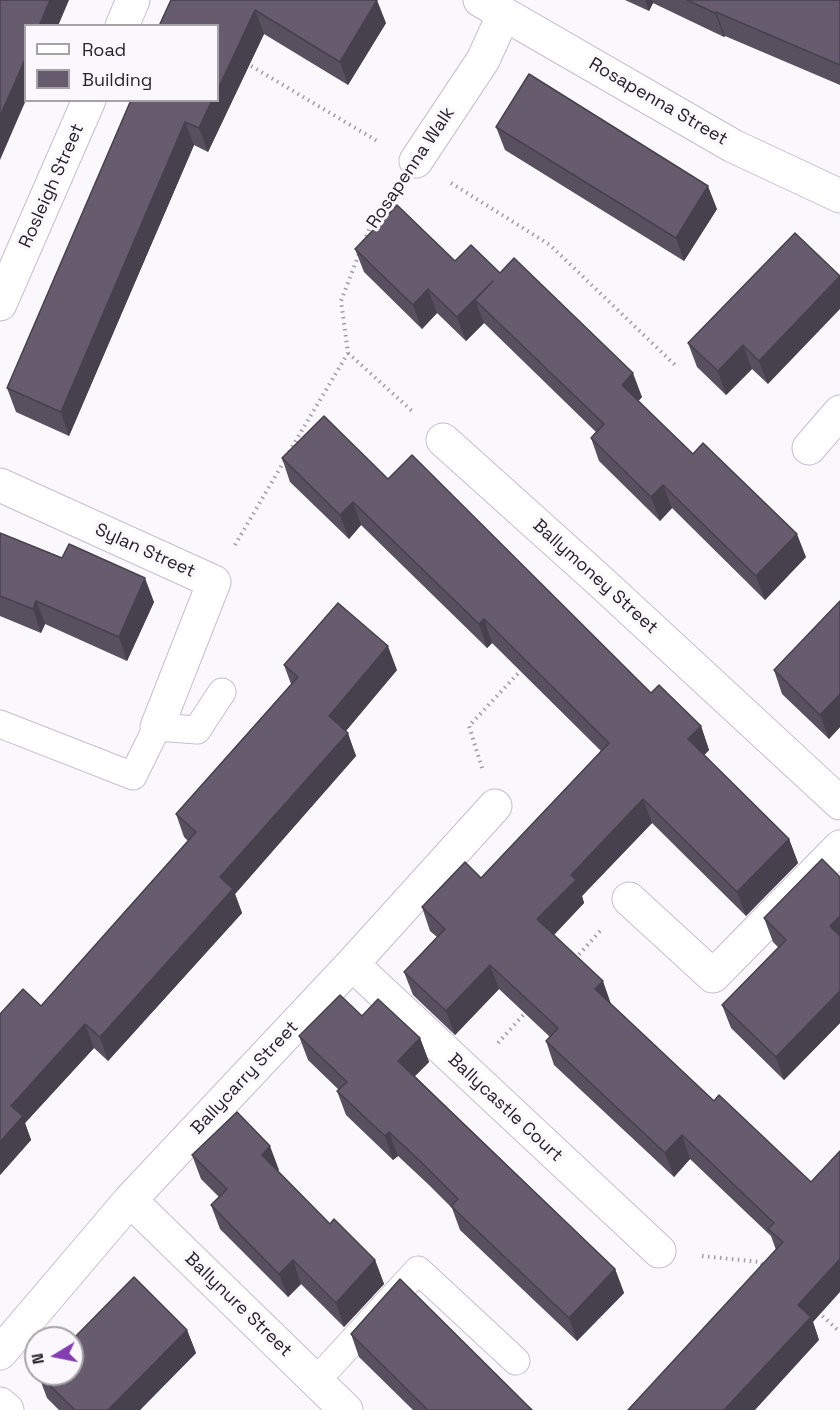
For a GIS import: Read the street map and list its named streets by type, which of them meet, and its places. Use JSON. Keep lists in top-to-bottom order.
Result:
{
  "streets": {
    "street": [
      "Rosapenna Street",
      "Rosapenna Walk",
      "Rosleigh Street",
      "Sylan Street",
      "Ballymoney Street",
      "Ballycarry Street",
      "Ballycastle Court",
      "Ballynure Street"
    ]
  },
  "crossings": [
    ["Rosapenna Street", "Rosapenna Walk"],
    ["Ballycarry Street", "Ballycastle Court"],
    ["Ballycarry Street", "Ballynure Street"]
  ],
  "legend": ["Road", "Building"],
  "north": "left"
}
